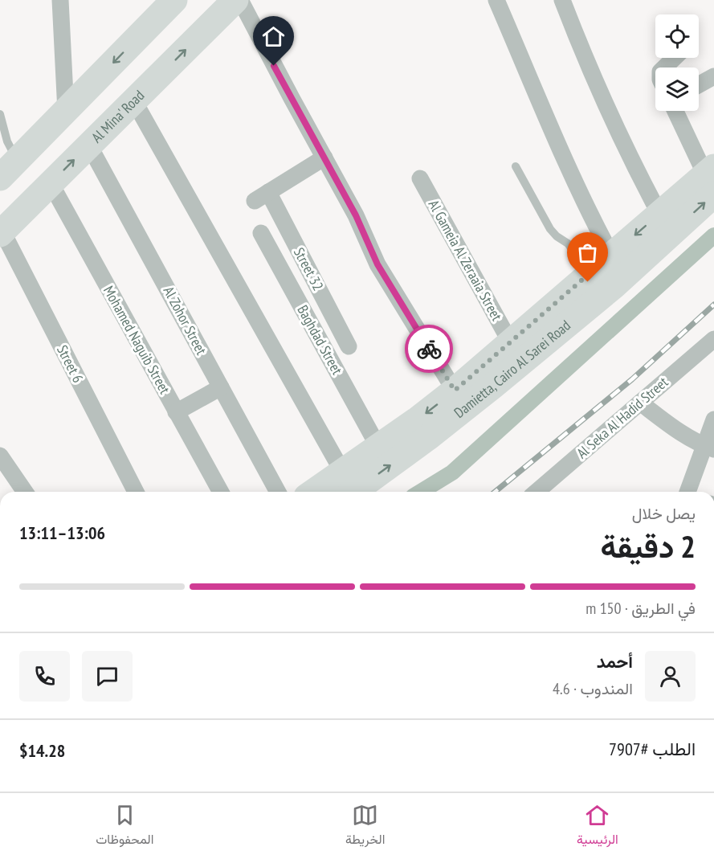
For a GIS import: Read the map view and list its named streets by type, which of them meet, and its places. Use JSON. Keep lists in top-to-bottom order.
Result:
{
  "streets": {
    "highway": ["Al Mina' Road", "Damietta, Cairo Al Sarei Road"],
    "street": [
      "Al Gameia Al Zeraaia Street",
      "Street 32",
      "Al Zohor Street",
      "Mohamed Naguib Street",
      "Baghdad Street",
      "Street 6",
      "Al Seka Al Hadid Street"
    ]
  },
  "crossings": [
    ["Al Mina' Road", "Al Zohor Street"],
    ["Al Mina' Road", "Mohamed Naguib Street"],
    ["Al Mina' Road", "Street 6"],
    ["Al Gameia Al Zeraaia Street", "Damietta, Cairo Al Sarei Road"],
    ["Baghdad Street", "Damietta, Cairo Al Sarei Road"]
  ],
  "page": {
    "heading": ["2 دقيقة", "يصل خلال", "13:06–13:11"],
    "panel": [
      "أحمد",
      "المندوب · 4.6",
      "الطلب #7907",
      "$14.28"
    ],
    "bar": "في الطريق · 150 m",
    "tabs": ["الرئيسية", "الخريطة", "المحفوظات"]
  }
}
